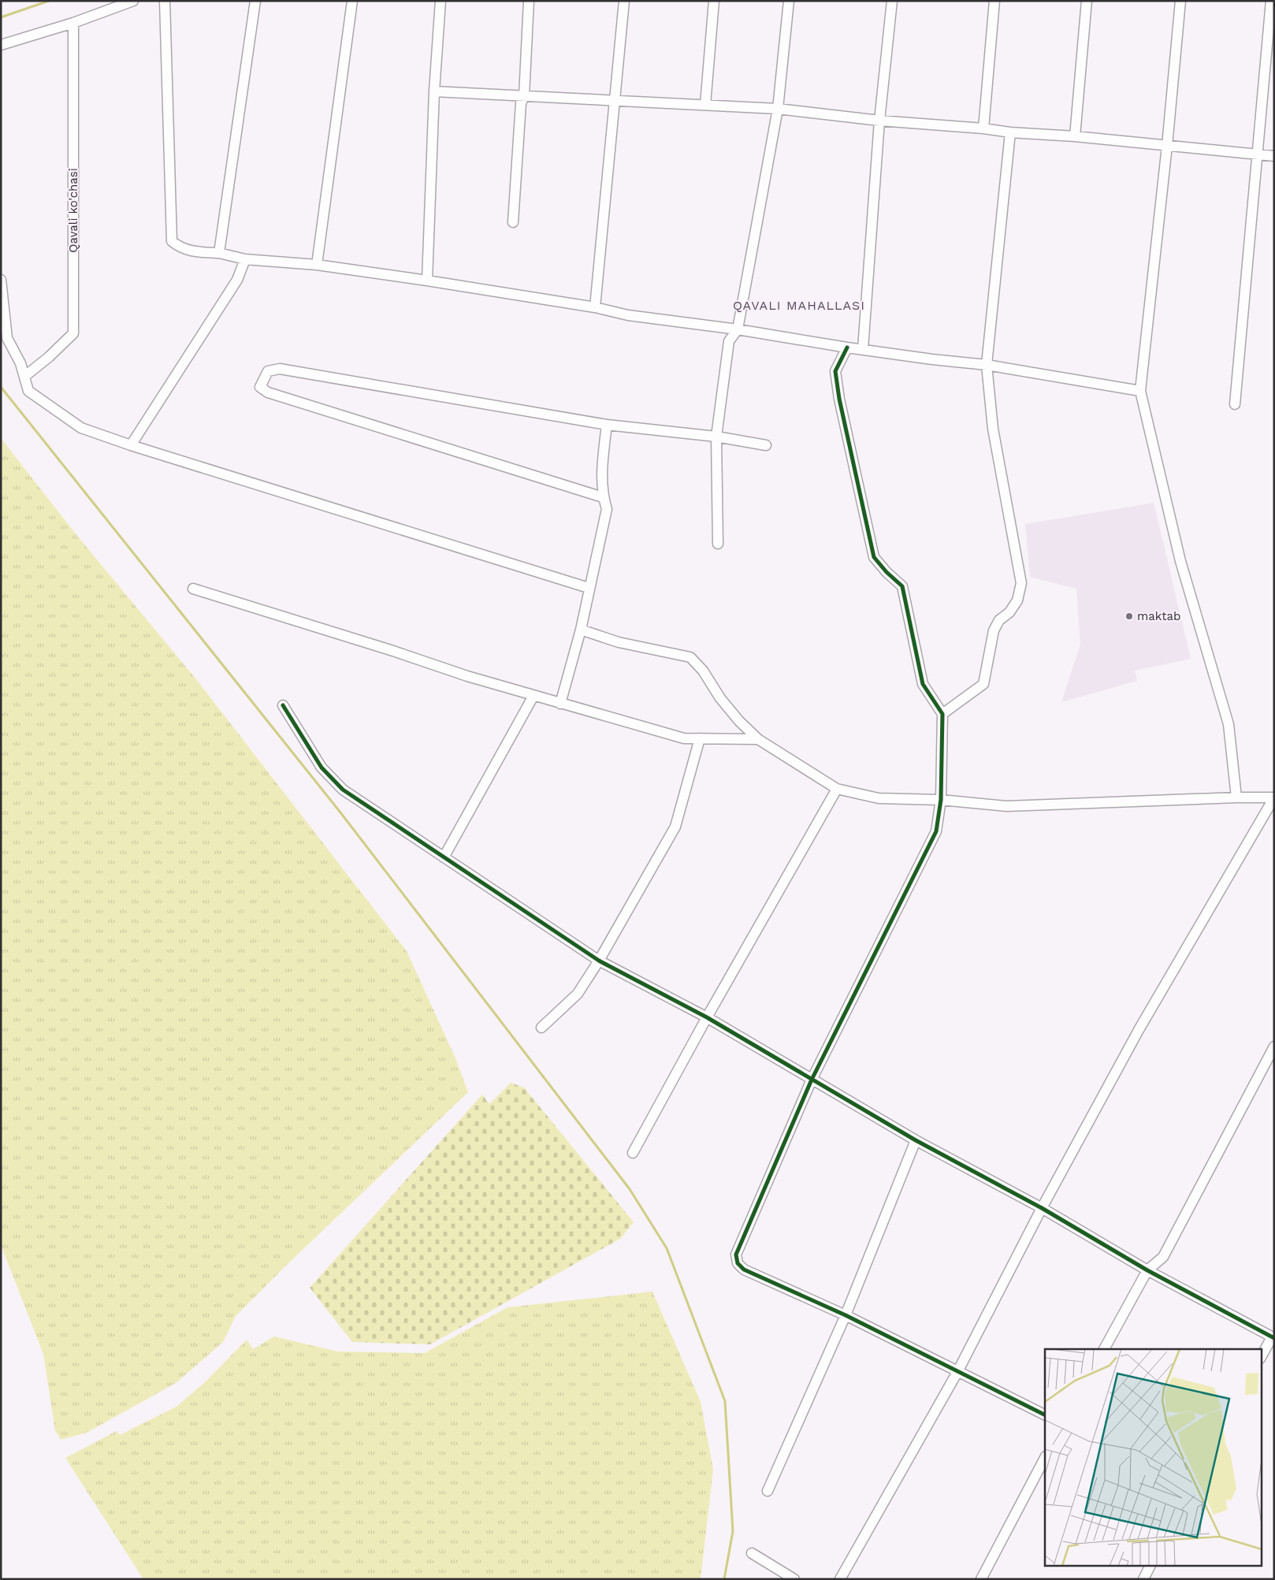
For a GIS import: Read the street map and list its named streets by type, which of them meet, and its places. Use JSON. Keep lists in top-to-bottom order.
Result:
{
  "streets": {
    "street": ["Qavali ko'chasi"]
  },
  "districts": ["QAVALI MAHALLASI"],
  "places": ["maktab"]
}
